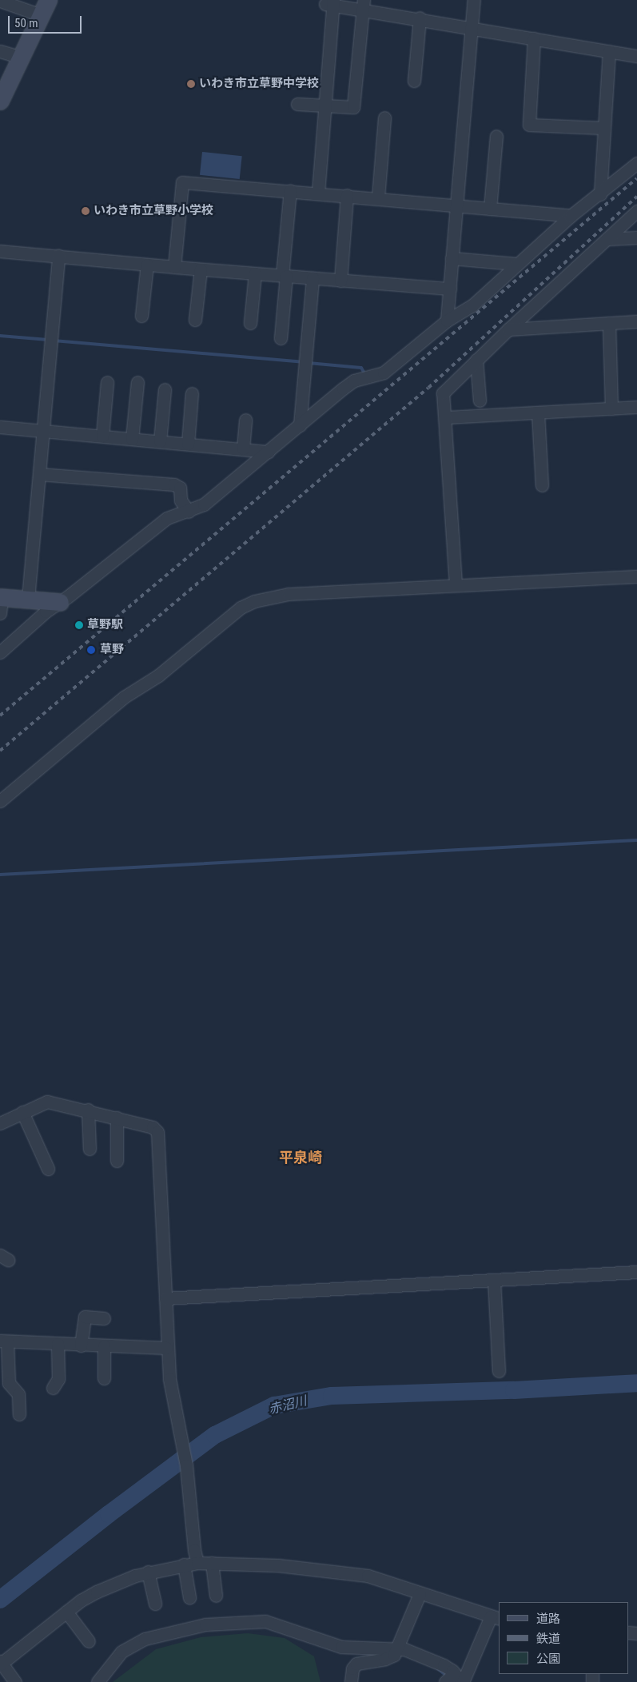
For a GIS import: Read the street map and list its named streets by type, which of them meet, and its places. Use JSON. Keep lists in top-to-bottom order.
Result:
{
  "districts": ["平泉崎"],
  "water": ["赤沼川"],
  "places": [
    "いわき市立草野中学校",
    "いわき市立草野小学校",
    "草野駅",
    "草野"
  ],
  "legend": ["道路", "鉄道", "公園"],
  "scale_bar": "50 m"
}
